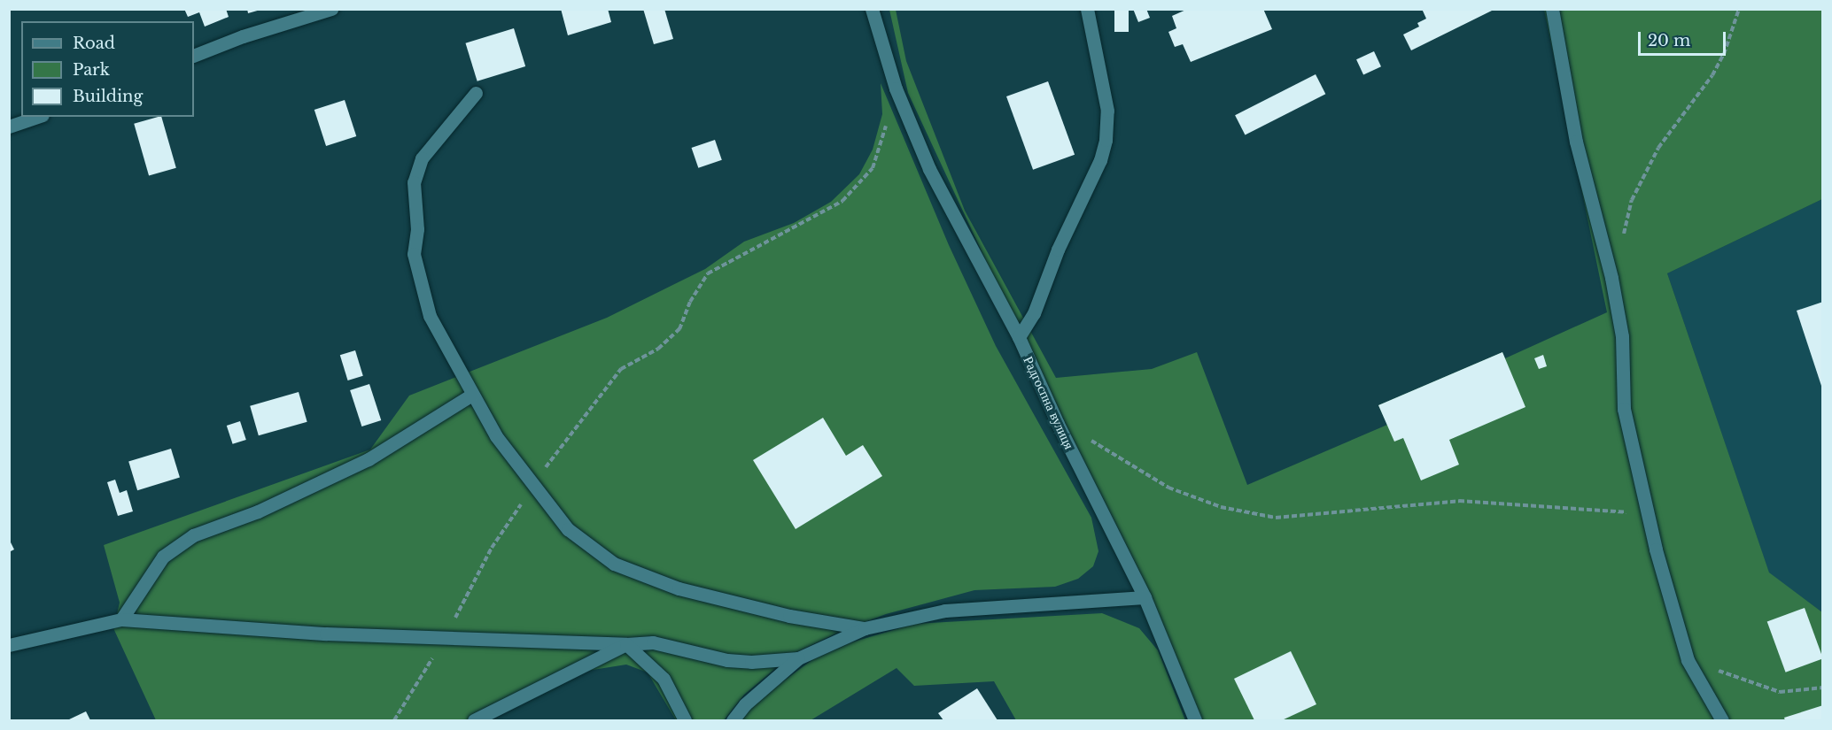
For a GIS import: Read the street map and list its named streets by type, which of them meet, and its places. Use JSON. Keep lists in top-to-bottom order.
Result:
{
  "streets": {
    "street": ["Радгоспна вулиця"]
  },
  "legend": ["Road", "Park", "Building"],
  "scale_bar": "20 m"
}
